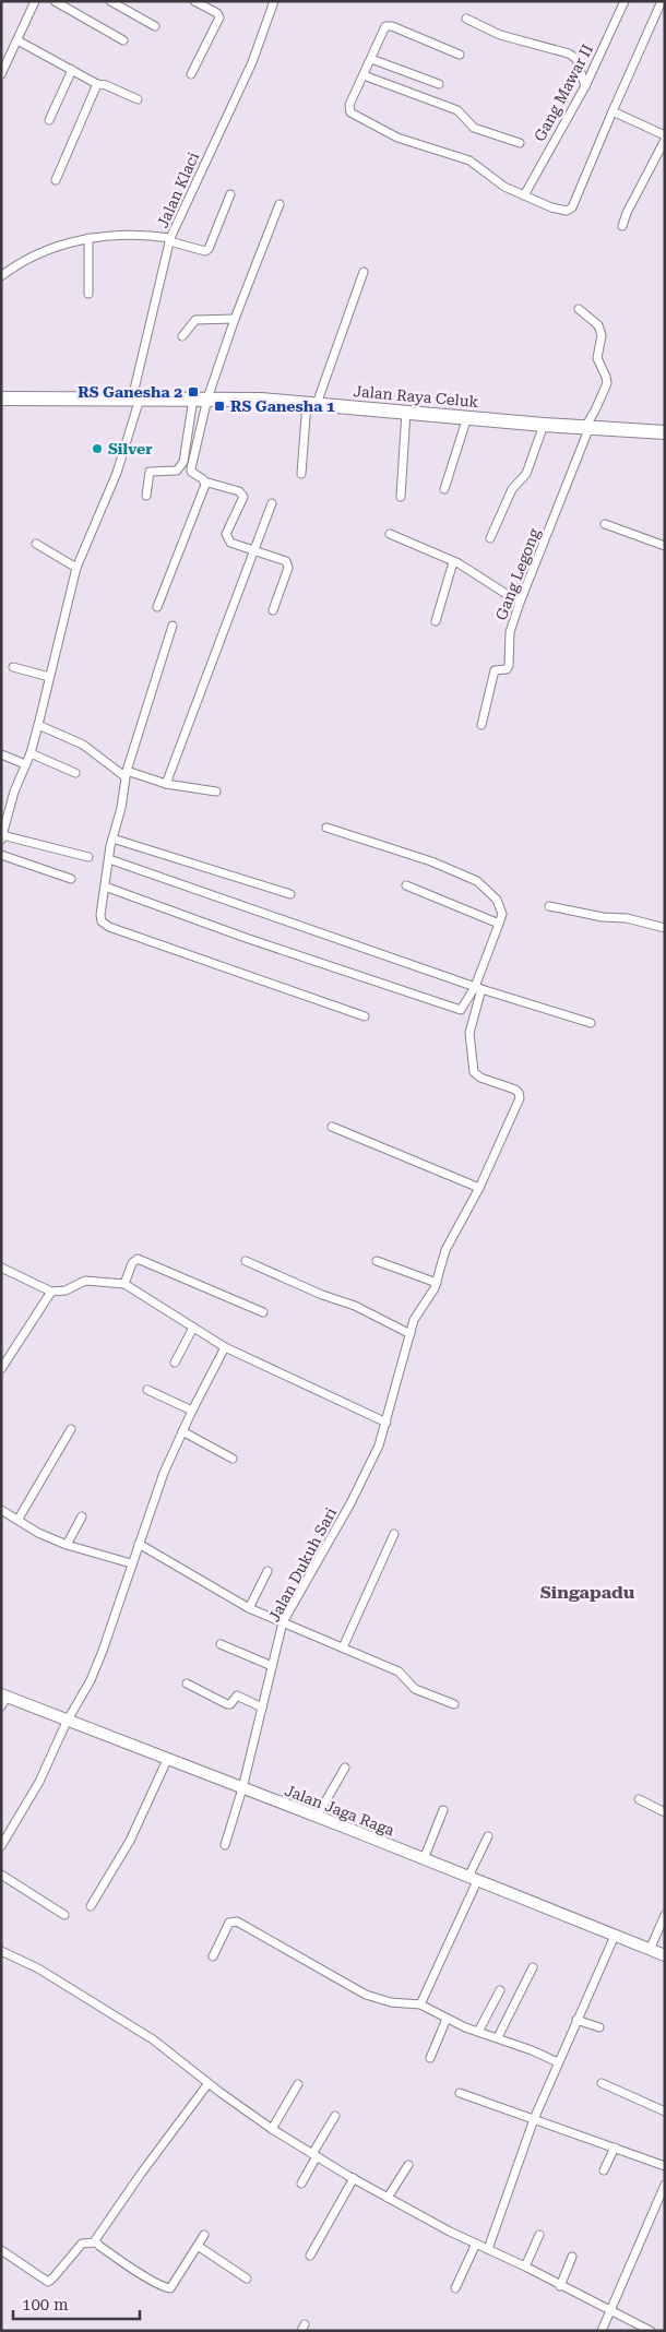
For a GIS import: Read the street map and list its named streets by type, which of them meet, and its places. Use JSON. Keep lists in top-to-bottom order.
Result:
{
  "streets": {
    "highway": ["Jalan Raya Celuk"],
    "street": [
      "Gang Mawar II",
      "Jalan Klaci",
      "Gang Legong",
      "Jalan Dukuh Sari",
      "Jalan Jaga Raga"
    ]
  },
  "crossings": [
    ["Jalan Klaci", "Jalan Raya Celuk"],
    ["Jalan Raya Celuk", "Gang Legong"],
    ["Jalan Dukuh Sari", "Jalan Jaga Raga"]
  ],
  "districts": ["Singapadu"],
  "places": {
    "transit": ["RS Ganesha 2", "RS Ganesha 1"],
    "other": ["Silver"]
  },
  "scale_bar": "100 m"
}
